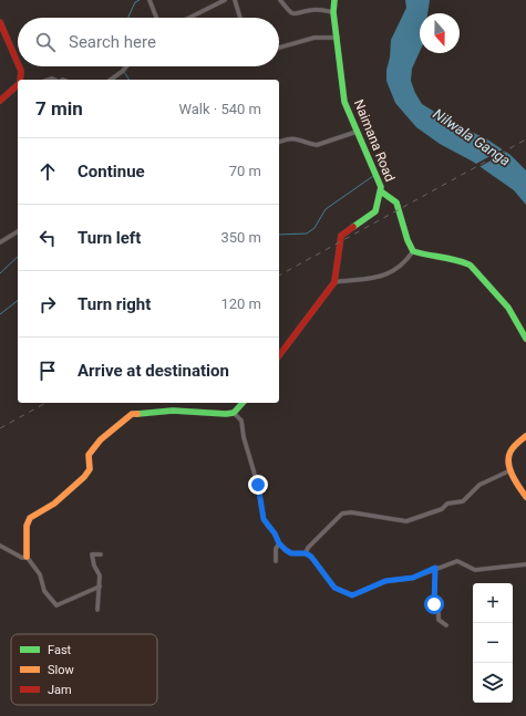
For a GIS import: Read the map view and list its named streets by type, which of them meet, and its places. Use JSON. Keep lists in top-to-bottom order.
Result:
{
  "streets": {
    "street": ["Naimana Road"]
  },
  "water": ["Nilwala Ganga"],
  "legend": ["Fast", "Slow", "Jam"],
  "north": "bottom",
  "page": {
    "search": "Search here",
    "heading": ["7 min", "Walk · 540 m"],
    "list": [
      ["Continue", "70 m"],
      ["Turn left", "350 m"],
      ["Turn right", "120 m"],
      "Arrive at destination"
    ],
    "map_buttons": ["+", "−"]
  }
}
